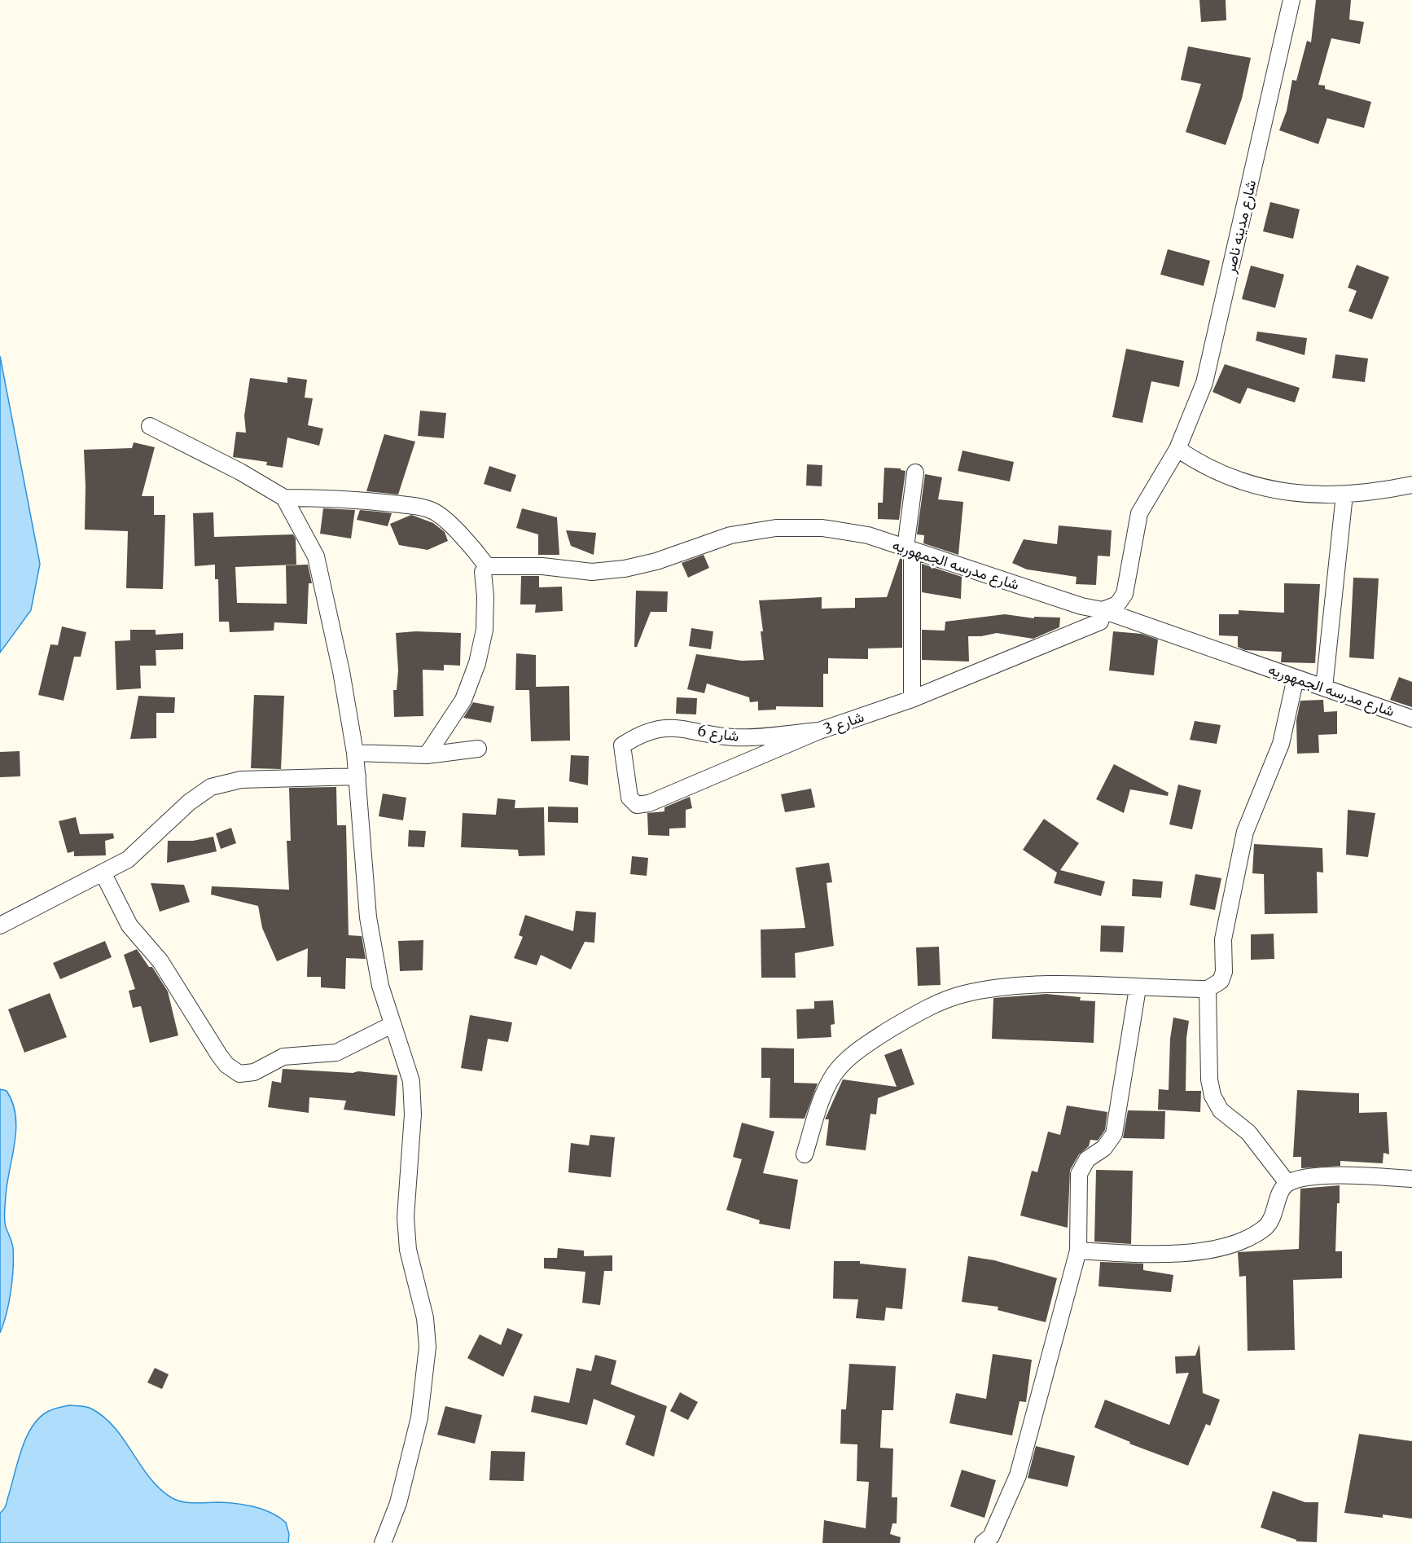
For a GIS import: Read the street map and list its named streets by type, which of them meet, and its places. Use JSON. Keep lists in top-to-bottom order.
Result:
{
  "streets": {
    "street": [
      "شارع مدينه ناصر",
      "شارع مدرسه الجمهوريه",
      "شارع 3",
      "شارع 6"
    ]
  },
  "crossings": [
    ["شارع مدينه ناصر", "شارع مدرسه الجمهوريه"],
    ["شارع مدينه ناصر", "شارع 3"],
    ["شارع مدرسه الجمهوريه", "شارع 3"],
    ["شارع 3", "شارع 6"]
  ]
}
